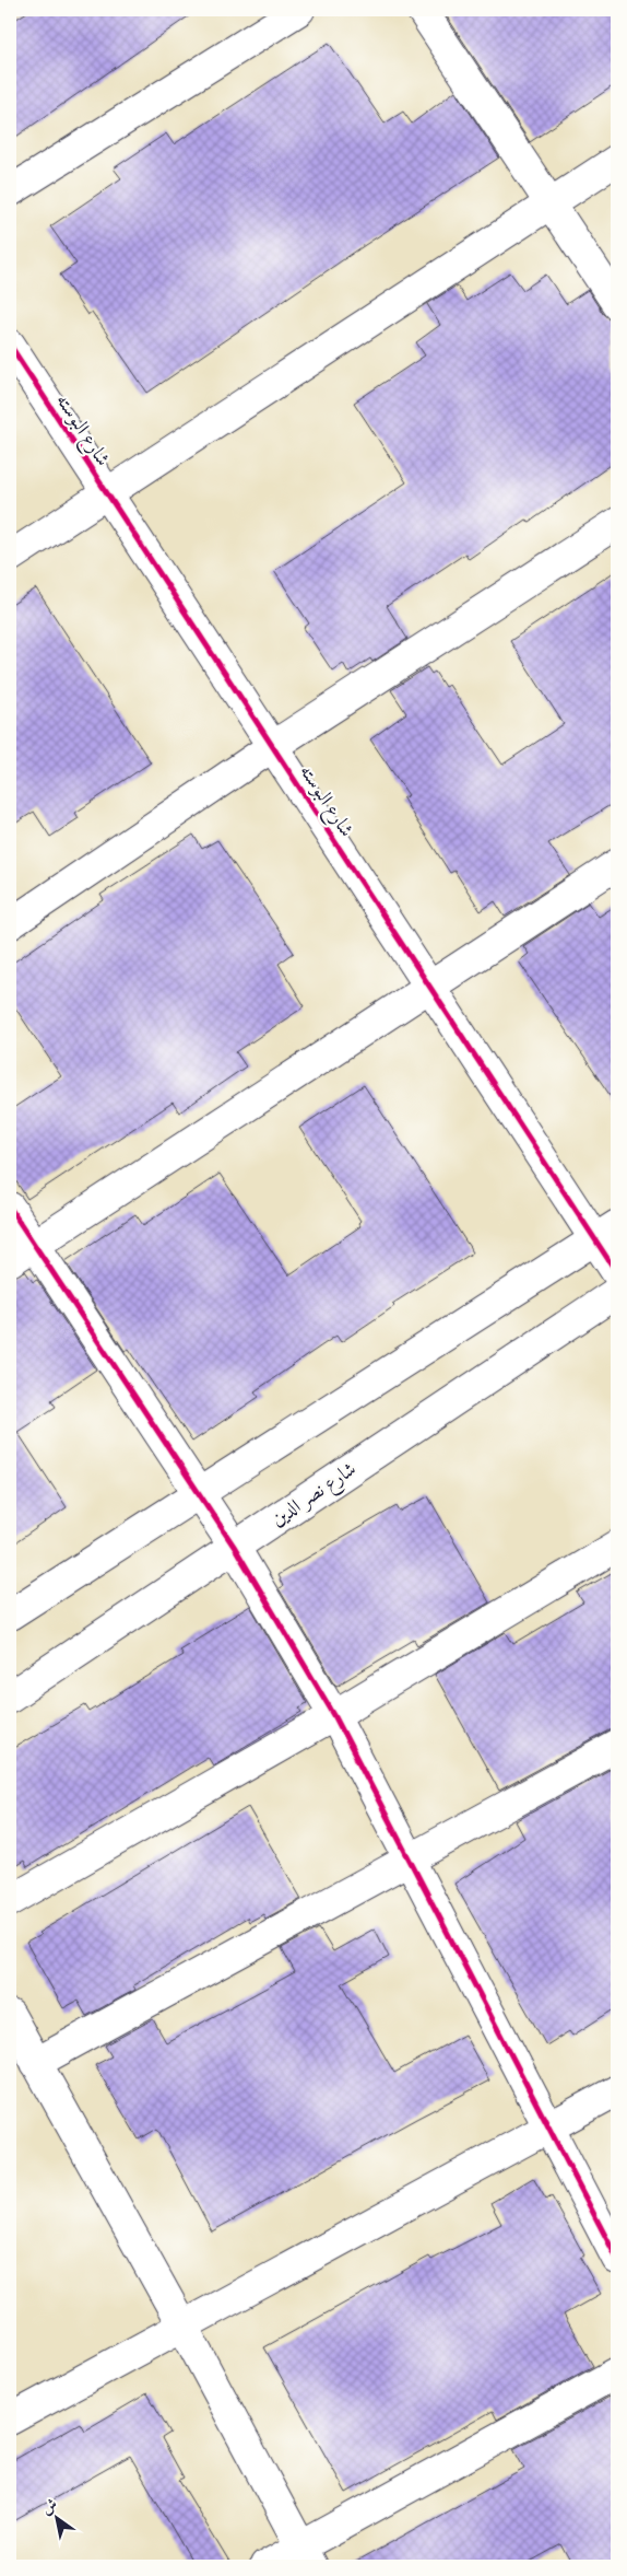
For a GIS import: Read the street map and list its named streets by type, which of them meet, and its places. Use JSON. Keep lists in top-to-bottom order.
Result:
{
  "streets": {
    "street": ["شارع البوسته", "شارع نصر الدين"]
  },
  "north": "top left"
}
